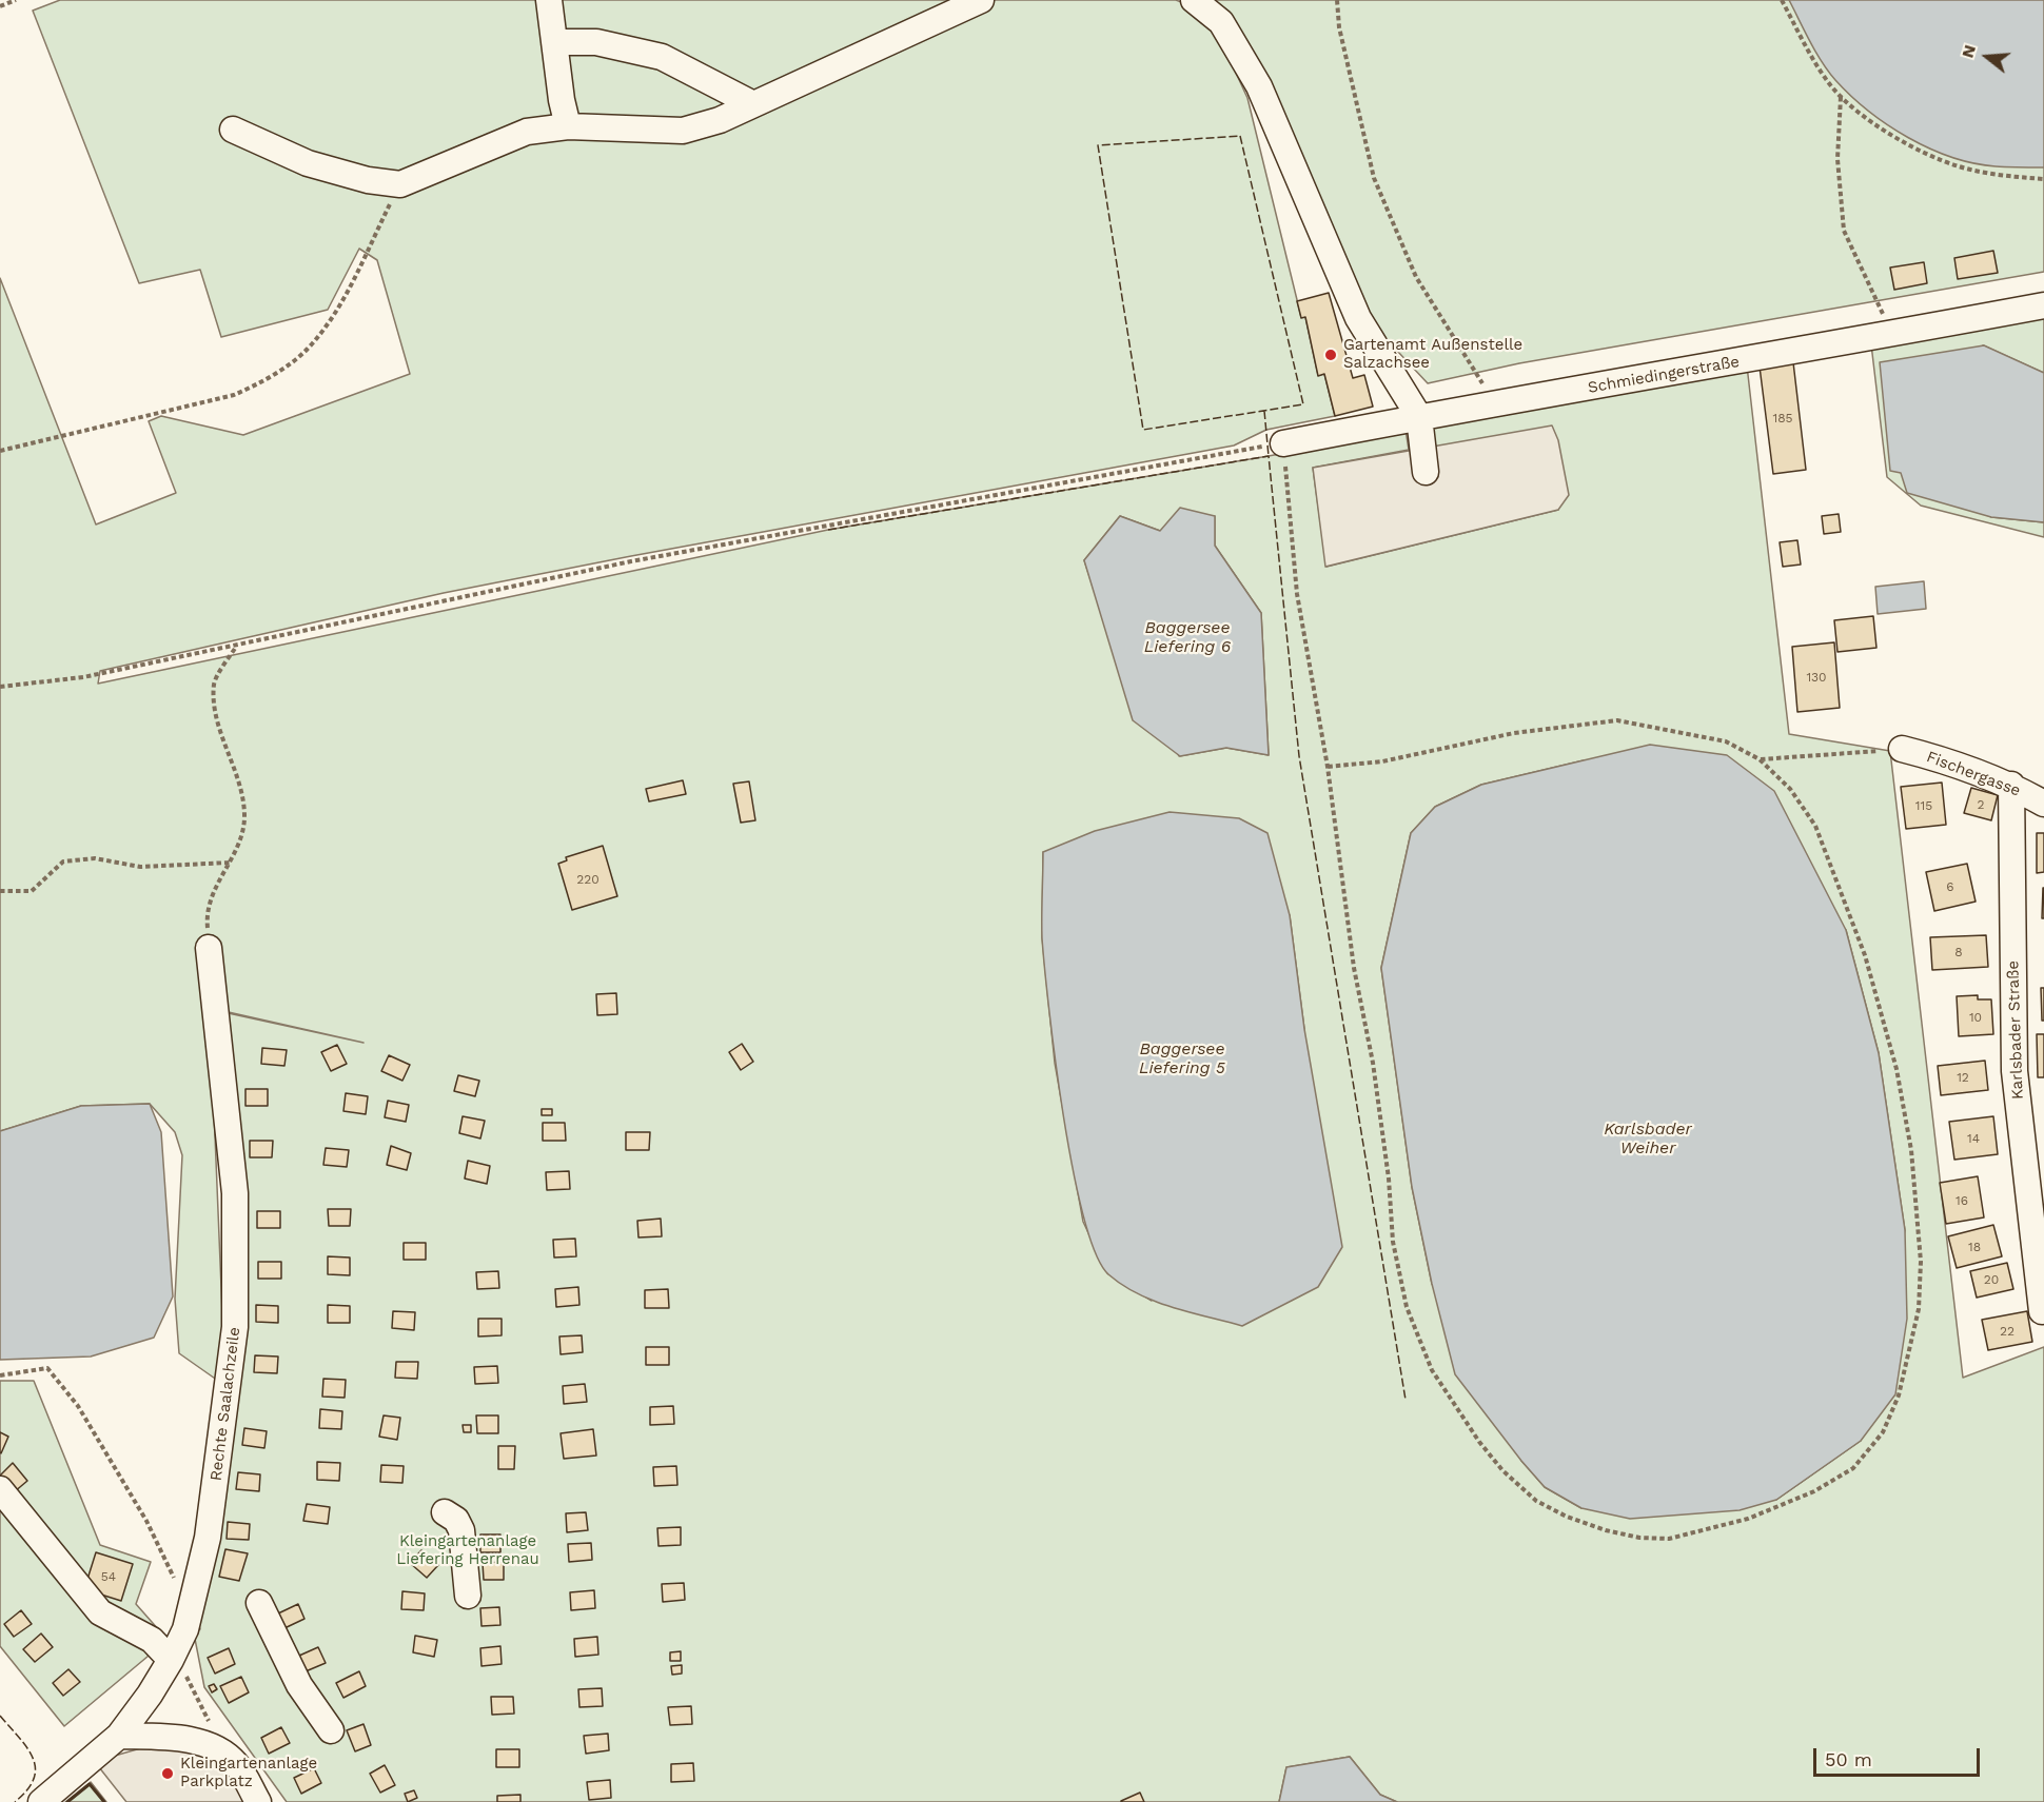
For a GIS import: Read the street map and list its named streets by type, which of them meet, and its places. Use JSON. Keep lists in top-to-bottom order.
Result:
{
  "streets": {
    "street": [
      "Schmiedingerstraße",
      "Fischergasse",
      "Karlsbader Straße",
      "Rechte Saalachzeile"
    ]
  },
  "crossings": [
    ["Fischergasse", "Karlsbader Straße"]
  ],
  "water": ["Baggersee Liefering 6", "Baggersee Liefering 5", "Karlsbader Weiher"],
  "parks": ["Kleingartenanlage Liefering Herrenau"],
  "places": ["Gartenamt Außenstelle Salzachsee", "Kleingartenanlage Parkplatz"],
  "house_numbers": [
    "185",
    "130",
    "2",
    "115",
    "220",
    "6",
    "8",
    "10",
    "12",
    "14",
    "16",
    "18",
    "20",
    "22",
    "54"
  ],
  "scale_bar": "50 m",
  "north": "left"
}
